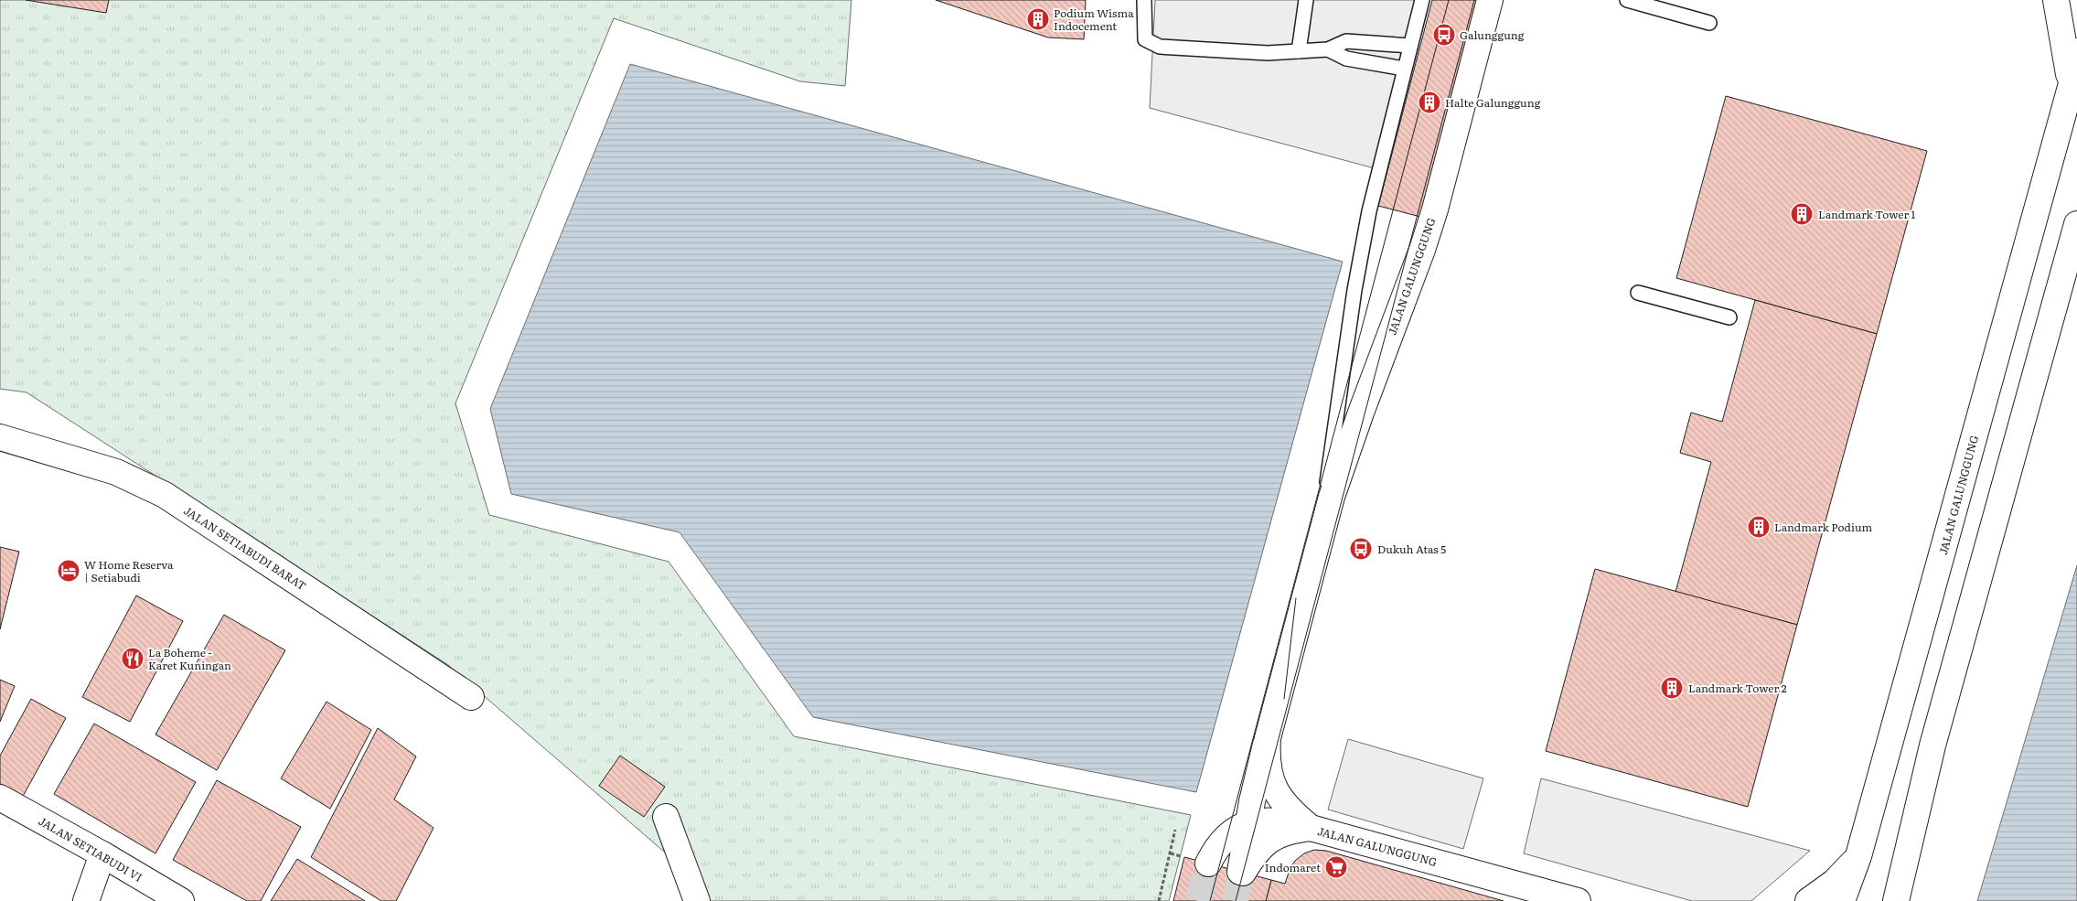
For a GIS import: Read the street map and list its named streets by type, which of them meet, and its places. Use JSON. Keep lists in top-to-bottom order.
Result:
{
  "streets": {
    "main road": ["JALAN GALUNGGUNG", "JALAN SETIABUDI BARAT", "JALAN SETIABUDI VI"]
  },
  "places": {
    "building": [
      "Podium Wisma Indocement",
      "Halte Galunggung",
      "Landmark Tower 1",
      "Landmark Podium",
      "Landmark Tower 2"
    ],
    "bus stop": ["Galunggung", "Dukuh Atas 5"],
    "hotel": ["W Home Reserva | Setiabudi"],
    "restaurant": ["La Boheme - Karet Kuningan"],
    "supermarket": ["Indomaret"]
  }
}
